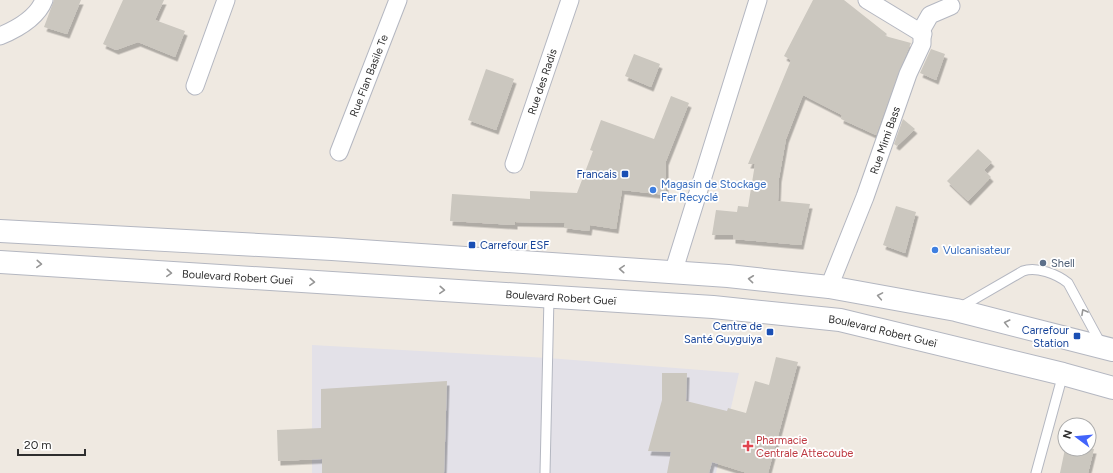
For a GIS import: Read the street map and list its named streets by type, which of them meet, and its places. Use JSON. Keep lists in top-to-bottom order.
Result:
{
  "streets": {
    "main road": ["Boulevard Robert Gueï"],
    "street": ["Rue Flan Basile Te", "Rue des Radis", "Rue Mimi Bass"]
  },
  "places": {
    "transit": [
      "Francais",
      "Carrefour ESF",
      "Centre de Santé Guyguiya",
      "Carrefour Station"
    ],
    "other": ["Magasin de Stockage Fer Recyclé", "Vulcanisateur", "Shell"],
    "health": ["Pharmacie Centrale Attecoube"]
  },
  "scale_bar": "20 m",
  "north": "left"
}
